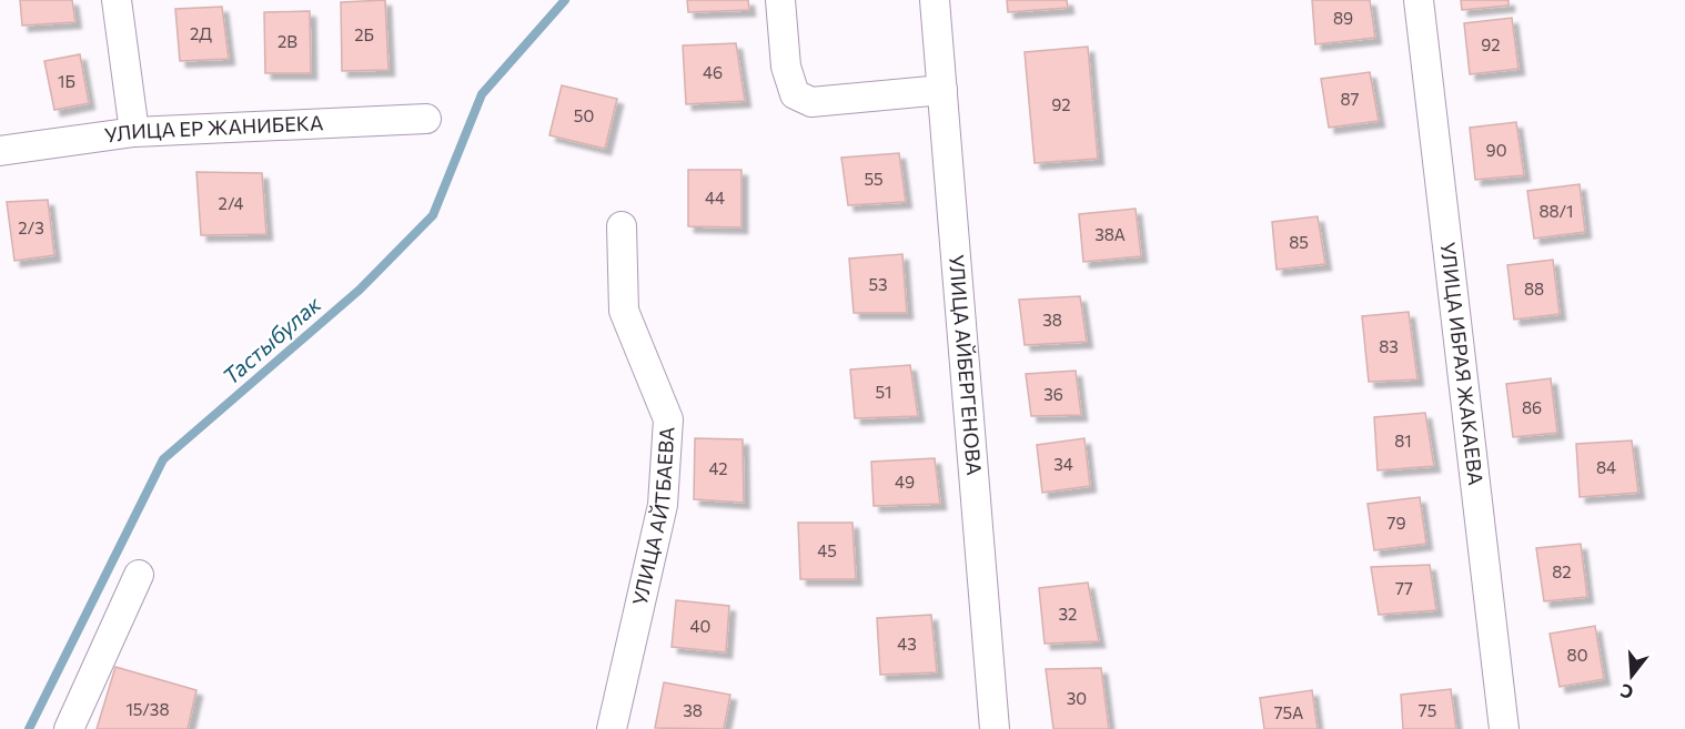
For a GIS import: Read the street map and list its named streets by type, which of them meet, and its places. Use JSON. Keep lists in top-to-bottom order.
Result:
{
  "streets": {
    "street": [
      "УЛИЦА ЕР ЖАНИБЕКА",
      "УЛИЦА АЙБЕРГЕНОВА",
      "УЛИЦА ИБРАЯ ЖАКАЕВА",
      "УЛИЦА АЙТБАЕВА"
    ]
  },
  "water": ["Тастыбулак"],
  "house_numbers": [
    "89",
    "2Д",
    "2Б",
    "2В",
    "92",
    "46",
    "1Б",
    "87",
    "92",
    "50",
    "90",
    "55",
    "44",
    "2/4",
    "88/1",
    "2/3",
    "38А",
    "85",
    "53",
    "88",
    "38",
    "83",
    "51",
    "36",
    "86",
    "81",
    "34",
    "84",
    "42",
    "49",
    "79",
    "45",
    "82",
    "77",
    "32",
    "40",
    "43",
    "80",
    "30",
    "15/38",
    "38",
    "75",
    "75А"
  ],
  "north": "bottom"
}
